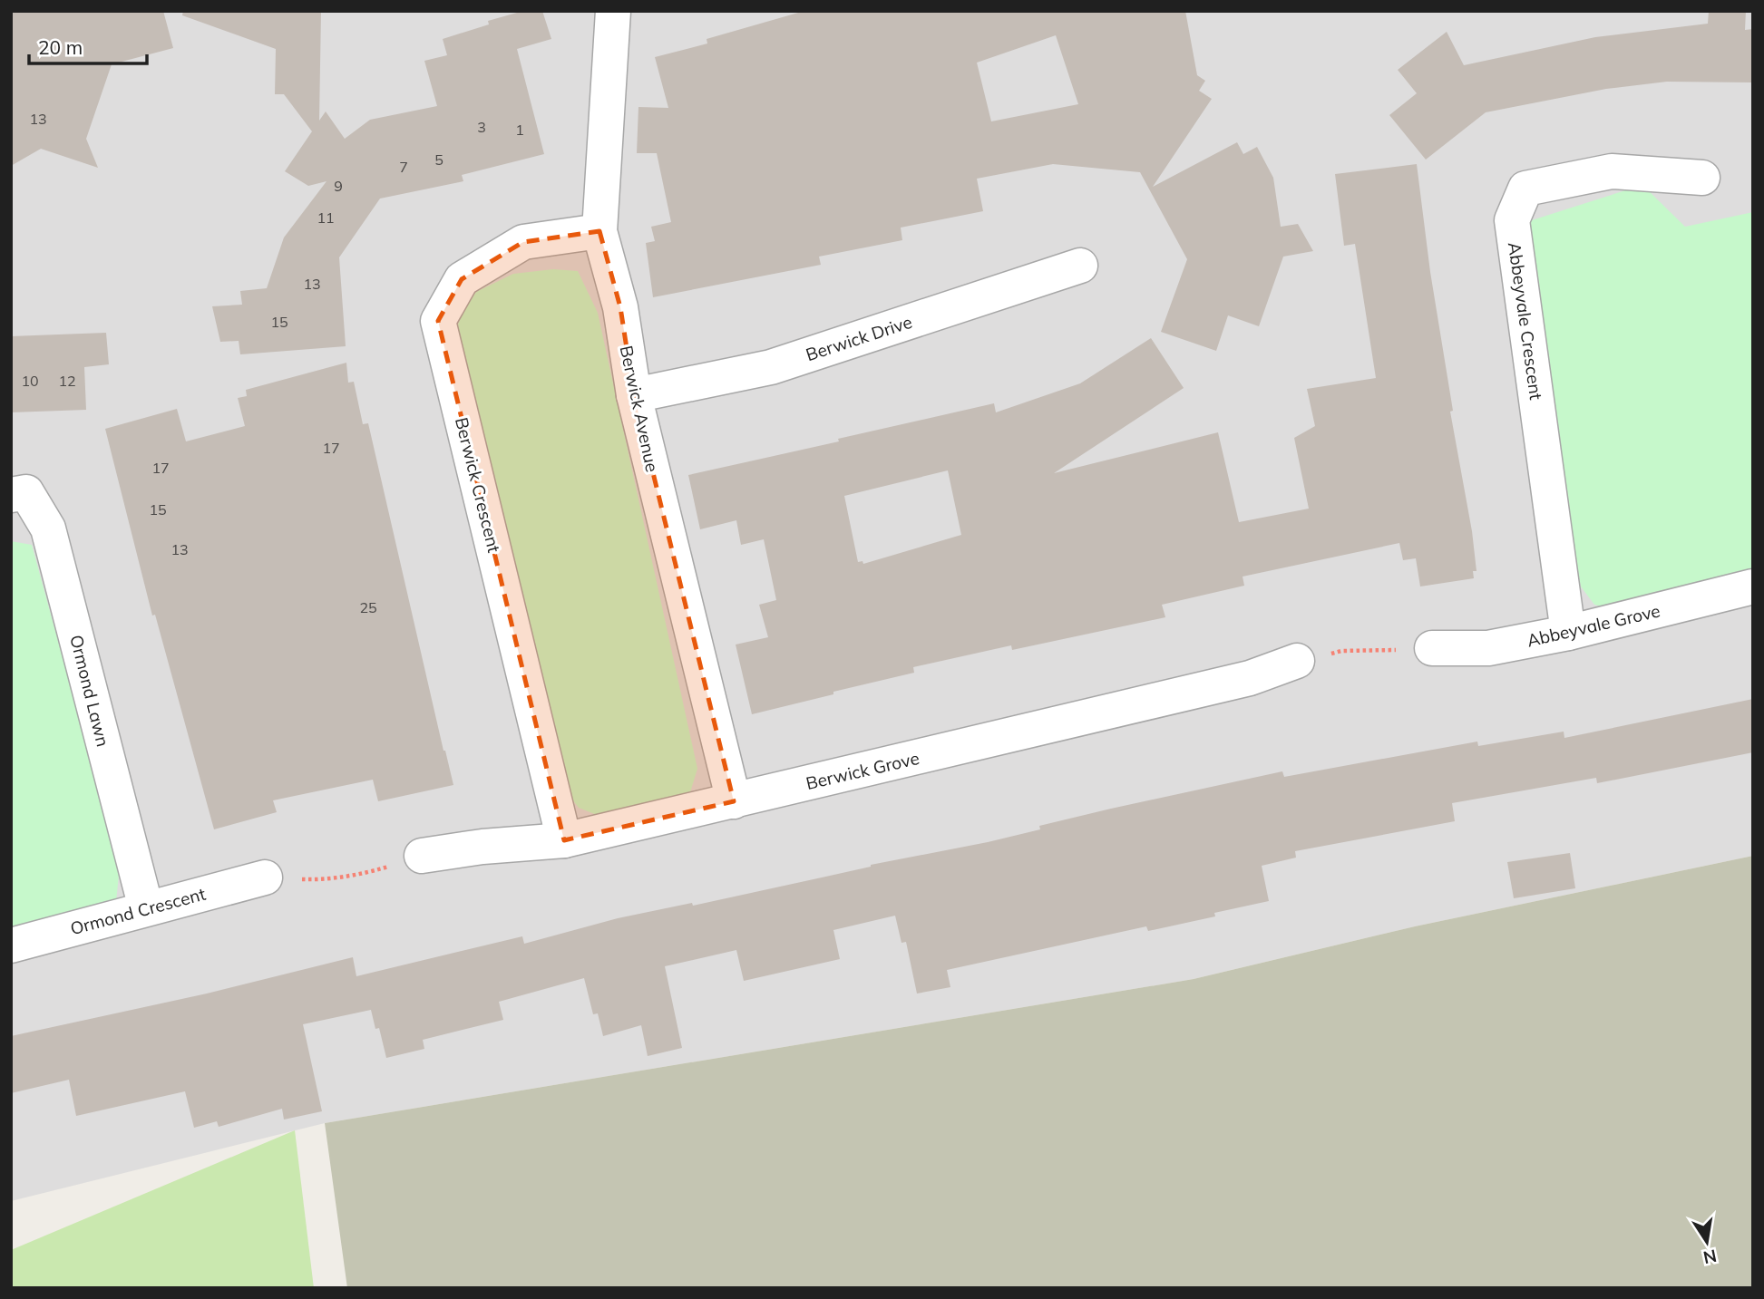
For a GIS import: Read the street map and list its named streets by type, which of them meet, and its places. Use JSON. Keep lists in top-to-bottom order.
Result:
{
  "streets": {
    "street": [
      "Abbeyvale Crescent",
      "Berwick Drive",
      "Berwick Avenue",
      "Berwick Crescent",
      "Abbeyvale Grove",
      "Ormond Lawn",
      "Berwick Grove",
      "Ormond Crescent"
    ]
  },
  "crossings": [
    ["Abbeyvale Crescent", "Abbeyvale Grove"],
    ["Berwick Drive", "Berwick Avenue"],
    ["Berwick Avenue", "Berwick Crescent"],
    ["Berwick Avenue", "Berwick Grove"],
    ["Berwick Crescent", "Berwick Grove"],
    ["Ormond Lawn", "Ormond Crescent"]
  ],
  "house_numbers": [
    "13",
    "3",
    "1",
    "5",
    "7",
    "9",
    "11",
    "13",
    "15",
    "10",
    "12",
    "17",
    "17",
    "15",
    "13",
    "25"
  ],
  "scale_bar": "20 m",
  "north": "bottom"
}
